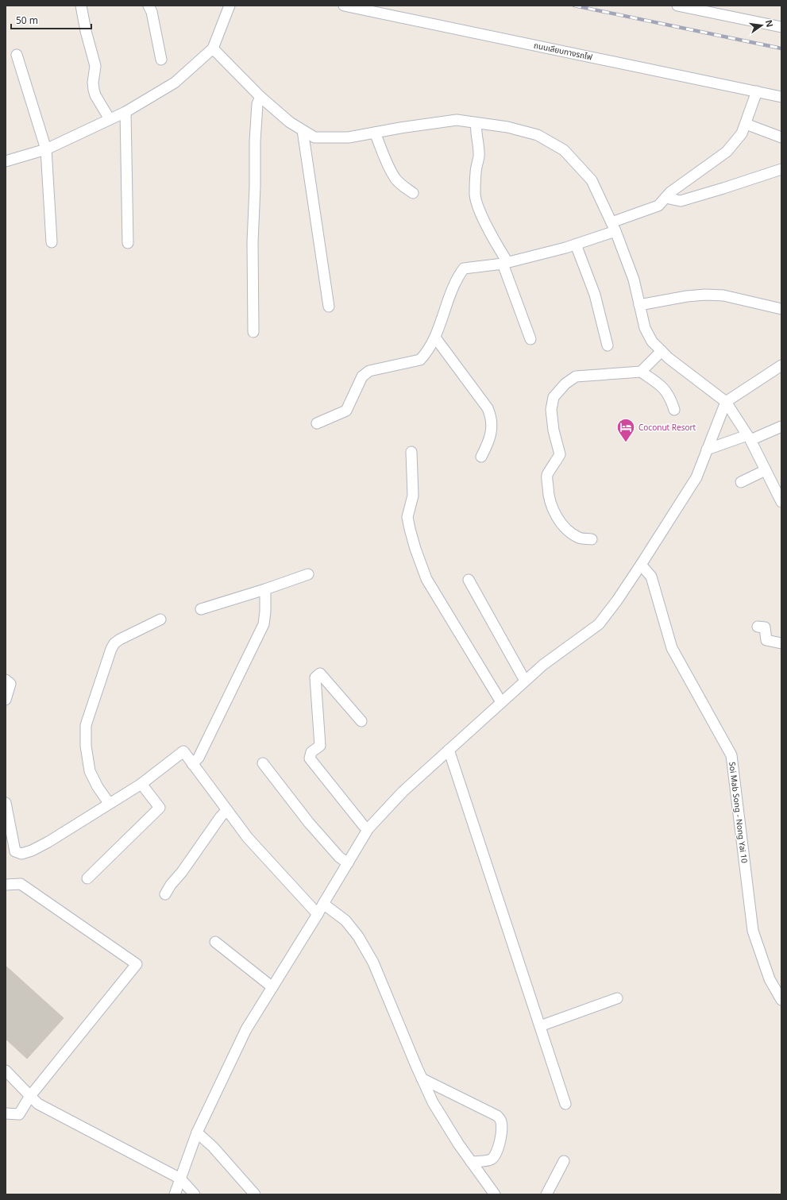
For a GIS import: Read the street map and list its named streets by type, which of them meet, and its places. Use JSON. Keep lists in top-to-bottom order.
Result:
{
  "streets": {
    "street": ["ถนนเลียบทางรถไฟ", "Soi Mab Song - Nong Yai 10"]
  },
  "places": {
    "hotel": ["Coconut Resort"]
  },
  "scale_bar": "50 m",
  "north": "right"
}
